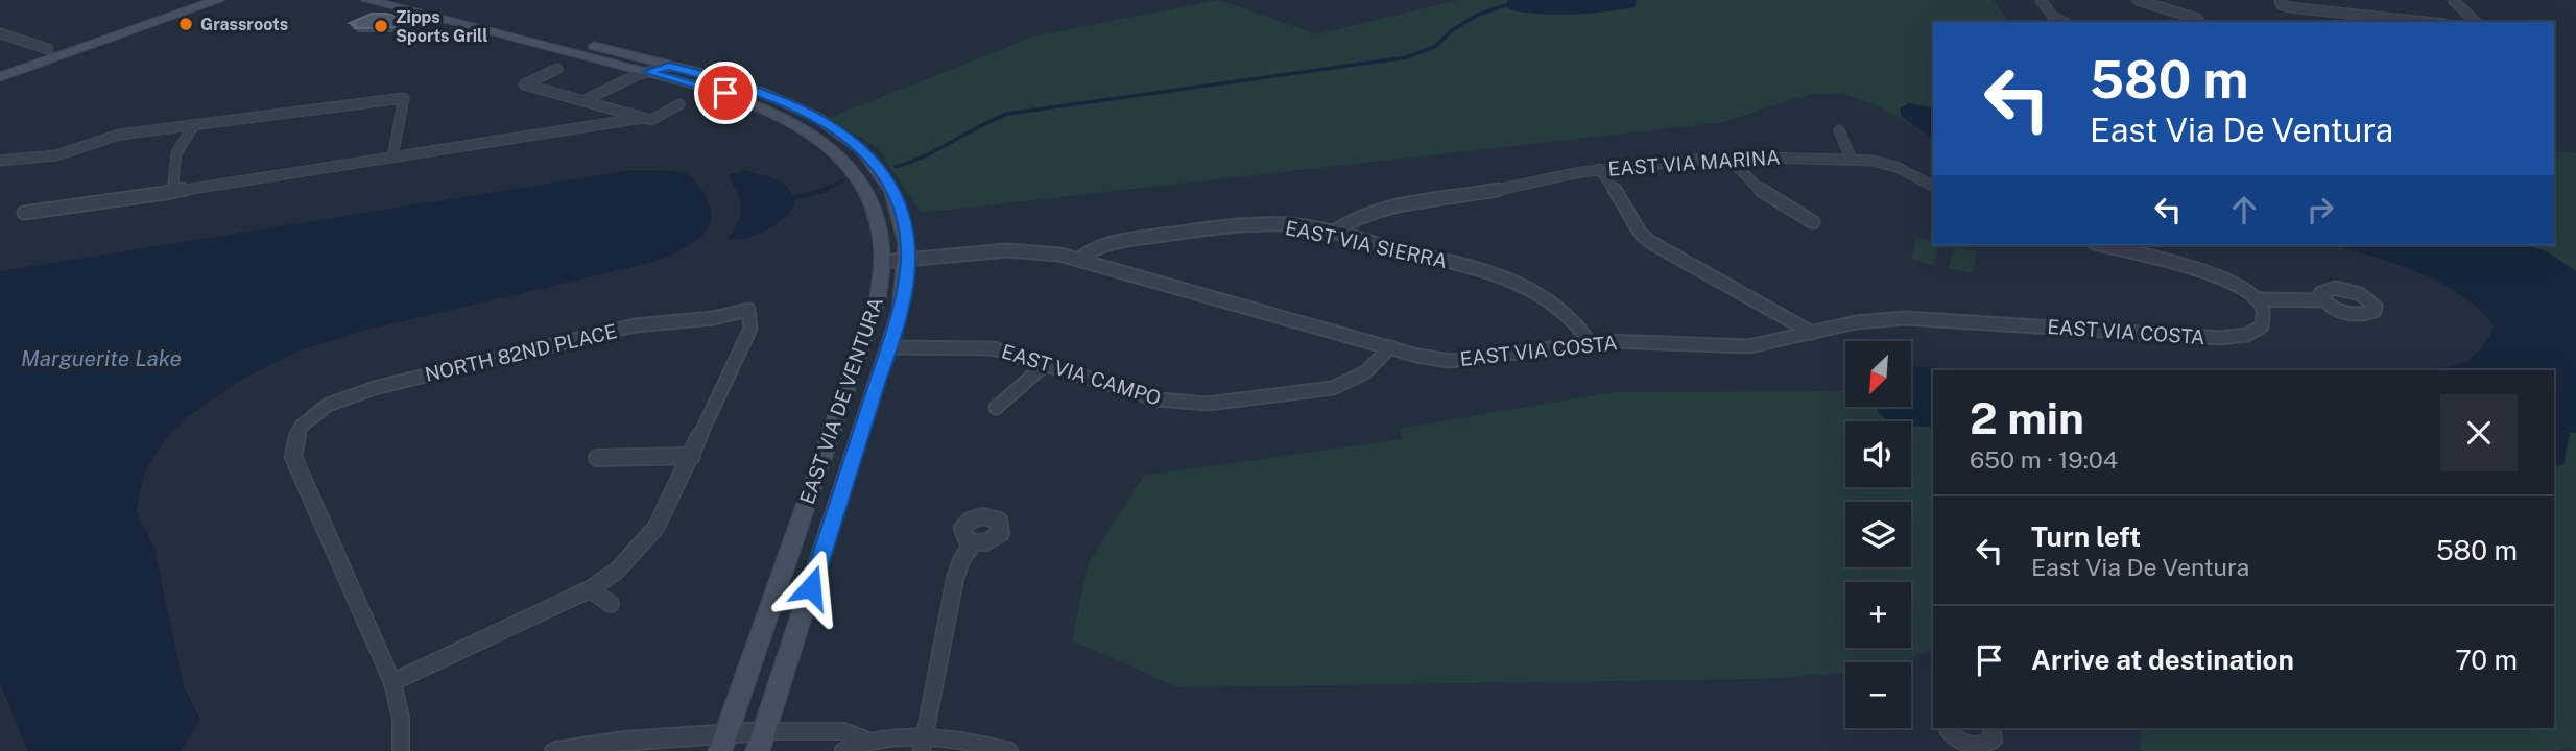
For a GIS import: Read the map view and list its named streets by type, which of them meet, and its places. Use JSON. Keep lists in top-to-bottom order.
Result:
{
  "streets": {
    "main road": ["EAST VIA DE VENTURA"],
    "street": [
      "EAST VIA MARINA",
      "EAST VIA SIERRA",
      "EAST VIA COSTA",
      "NORTH 82ND PLACE",
      "EAST VIA CAMPO"
    ]
  },
  "crossings": [
    ["EAST VIA MARINA", "EAST VIA SIERRA"],
    ["EAST VIA SIERRA", "EAST VIA COSTA"],
    ["EAST VIA COSTA", "EAST VIA CAMPO"],
    ["EAST VIA COSTA", "EAST VIA DE VENTURA"],
    ["EAST VIA CAMPO", "EAST VIA DE VENTURA"]
  ],
  "water": ["Marguerite Lake"],
  "places": ["Grassroots", "Zipps Sports Grill"],
  "north": "bottom left",
  "page": {
    "turn": ["580 m", "East Via De Ventura"],
    "map_buttons": ["+", "−"],
    "heading": ["2 min", "650 m · 19:04"],
    "list": [
      {
        "name": "Turn left",
        "note": "East Via De Ventura",
        "value": "580 m"
      },
      {
        "name": "Arrive at destination",
        "value": "70 m"
      }
    ]
  }
}
